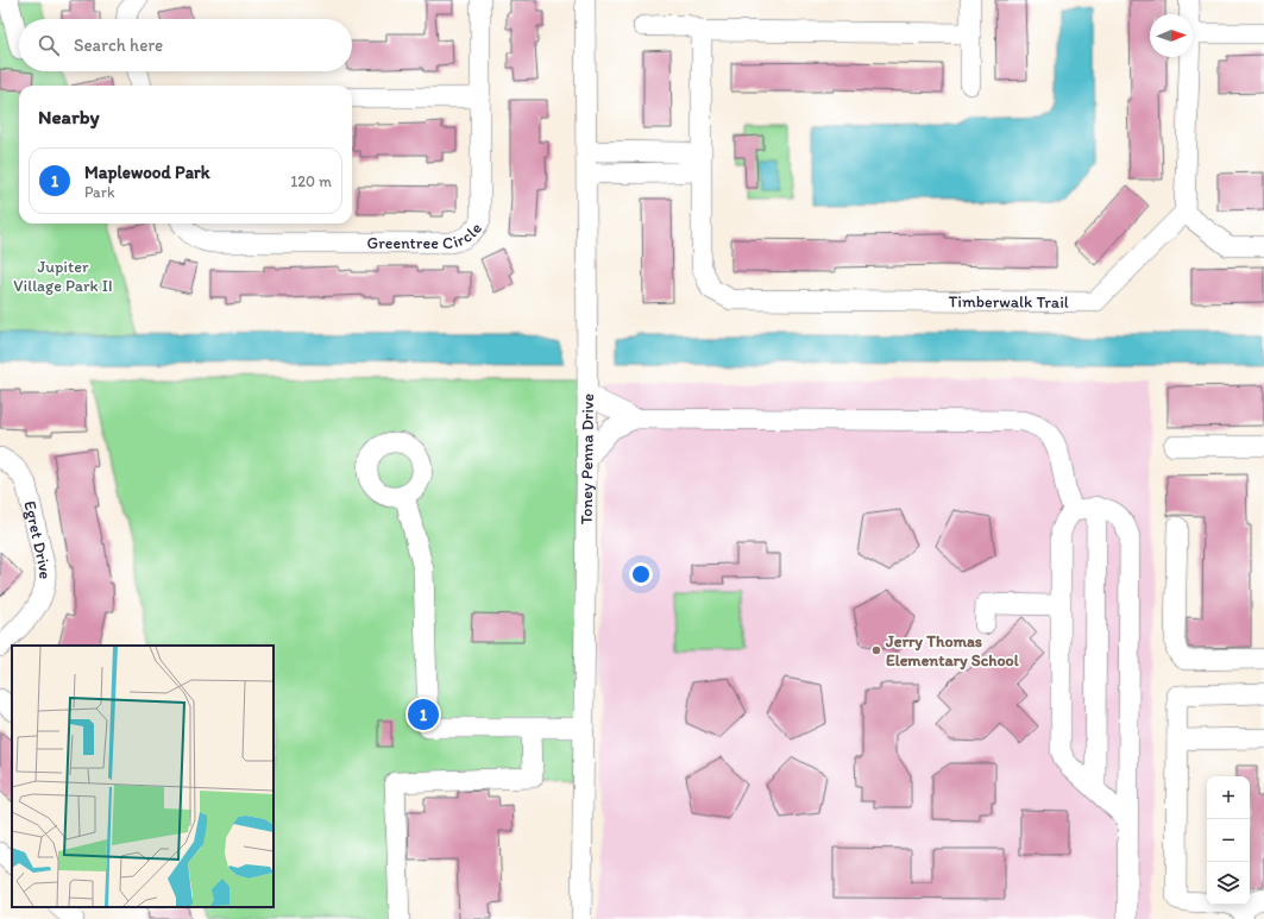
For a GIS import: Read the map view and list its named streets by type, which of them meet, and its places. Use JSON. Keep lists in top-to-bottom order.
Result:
{
  "streets": {
    "street": [
      "Greentree Circle",
      "Timberwalk Trail",
      "Toney Penna Drive",
      "Egret Drive"
    ]
  },
  "parks": ["Jupiter Village Park II"],
  "places": ["Jerry Thomas Elementary School"],
  "north": "right",
  "page": {
    "search": "Search here",
    "heading": "Nearby",
    "list": [
      {
        "mark": "1",
        "name": "Maplewood Park",
        "note": "Park",
        "value": "120 m"
      }
    ],
    "pins": "1",
    "map_buttons": ["+", "−"]
  }
}
